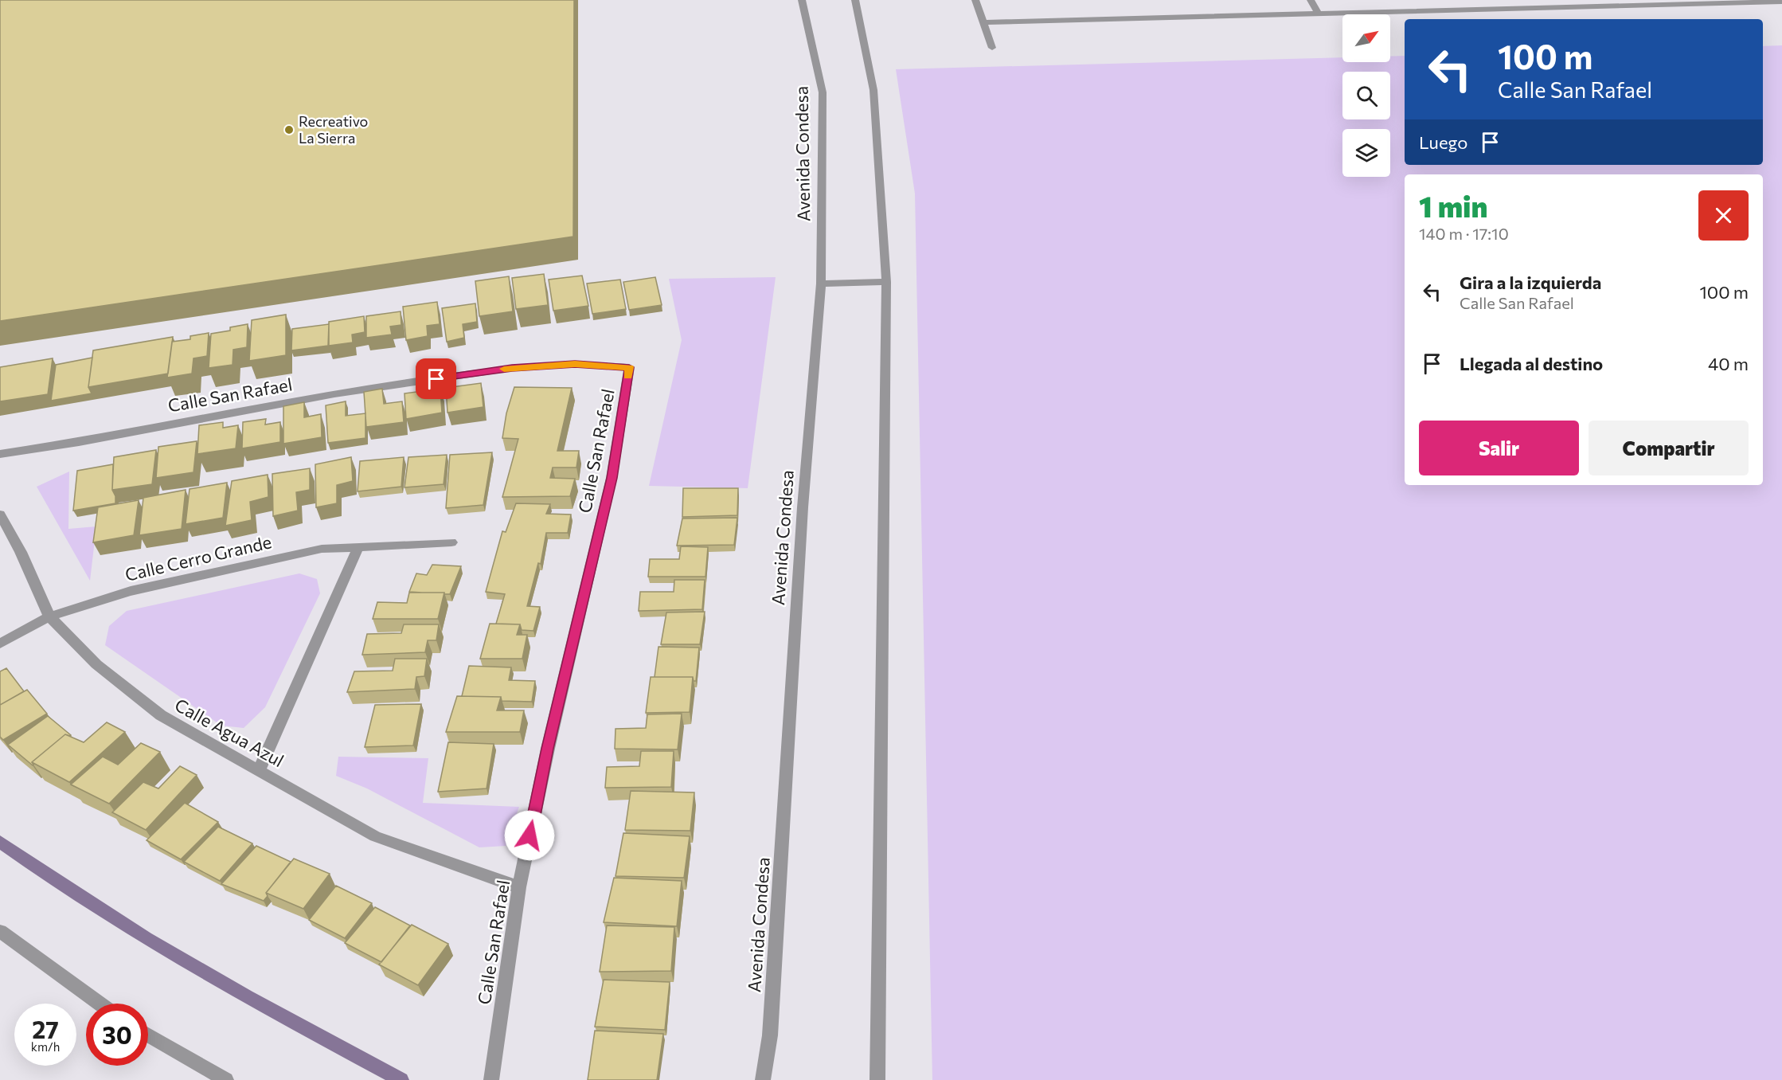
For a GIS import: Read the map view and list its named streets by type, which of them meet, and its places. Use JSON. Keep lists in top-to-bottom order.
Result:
{
  "streets": {
    "street": [
      "Avenida Condesa",
      "Calle San Rafael",
      "Calle Cerro Grande",
      "Calle Agua Azul"
    ]
  },
  "crossings": [
    ["Calle San Rafael", "Calle Agua Azul"],
    ["Calle Cerro Grande", "Calle Agua Azul"]
  ],
  "places": ["Recreativo La Sierra"],
  "north": "top right",
  "page": {
    "turn": ["100 m", "Calle San Rafael"],
    "then": "Luego",
    "heading": ["1 min", "140 m · 17:10"],
    "list": [
      {
        "name": "Gira a la izquierda",
        "note": "Calle San Rafael",
        "value": "100 m"
      },
      {
        "name": "Llegada al destino",
        "value": "40 m"
      }
    ],
    "buttons": ["Salir", "Compartir"],
    "speed": "27 km/h",
    "limit": "30"
  }
}
